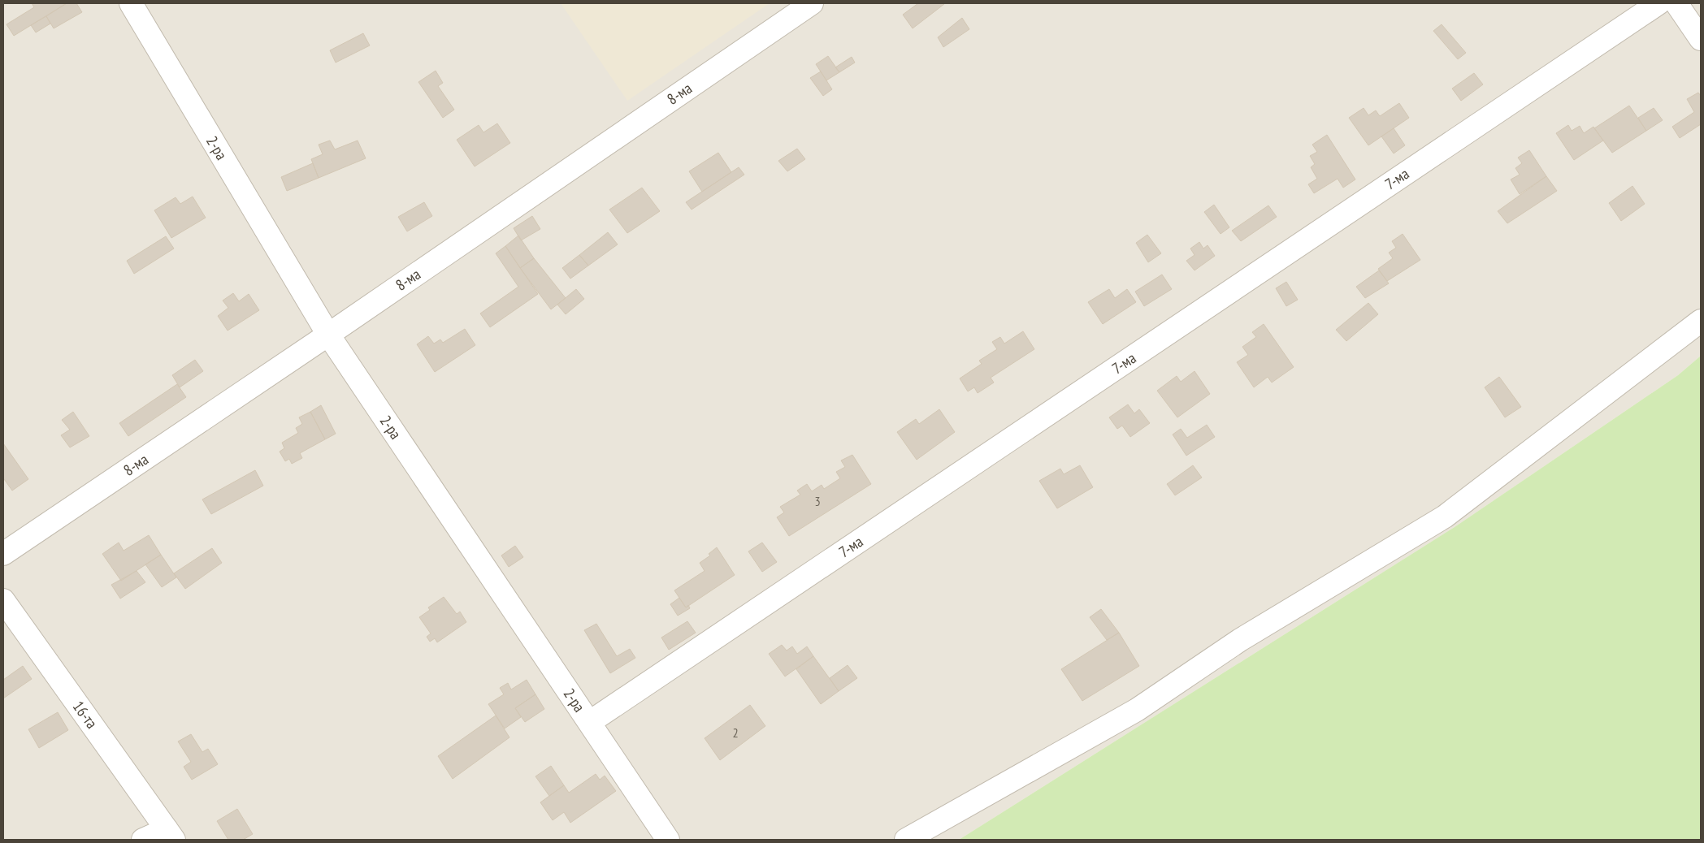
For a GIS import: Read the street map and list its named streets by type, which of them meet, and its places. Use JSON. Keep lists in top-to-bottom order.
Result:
{
  "streets": {
    "street": [
      "8-ма",
      "2-ра",
      "7-ма",
      "16-та"
    ]
  },
  "crossings": [
    ["8-ма", "2-ра"],
    ["2-ра", "7-ма"]
  ],
  "house_numbers": ["3", "2"]
}
